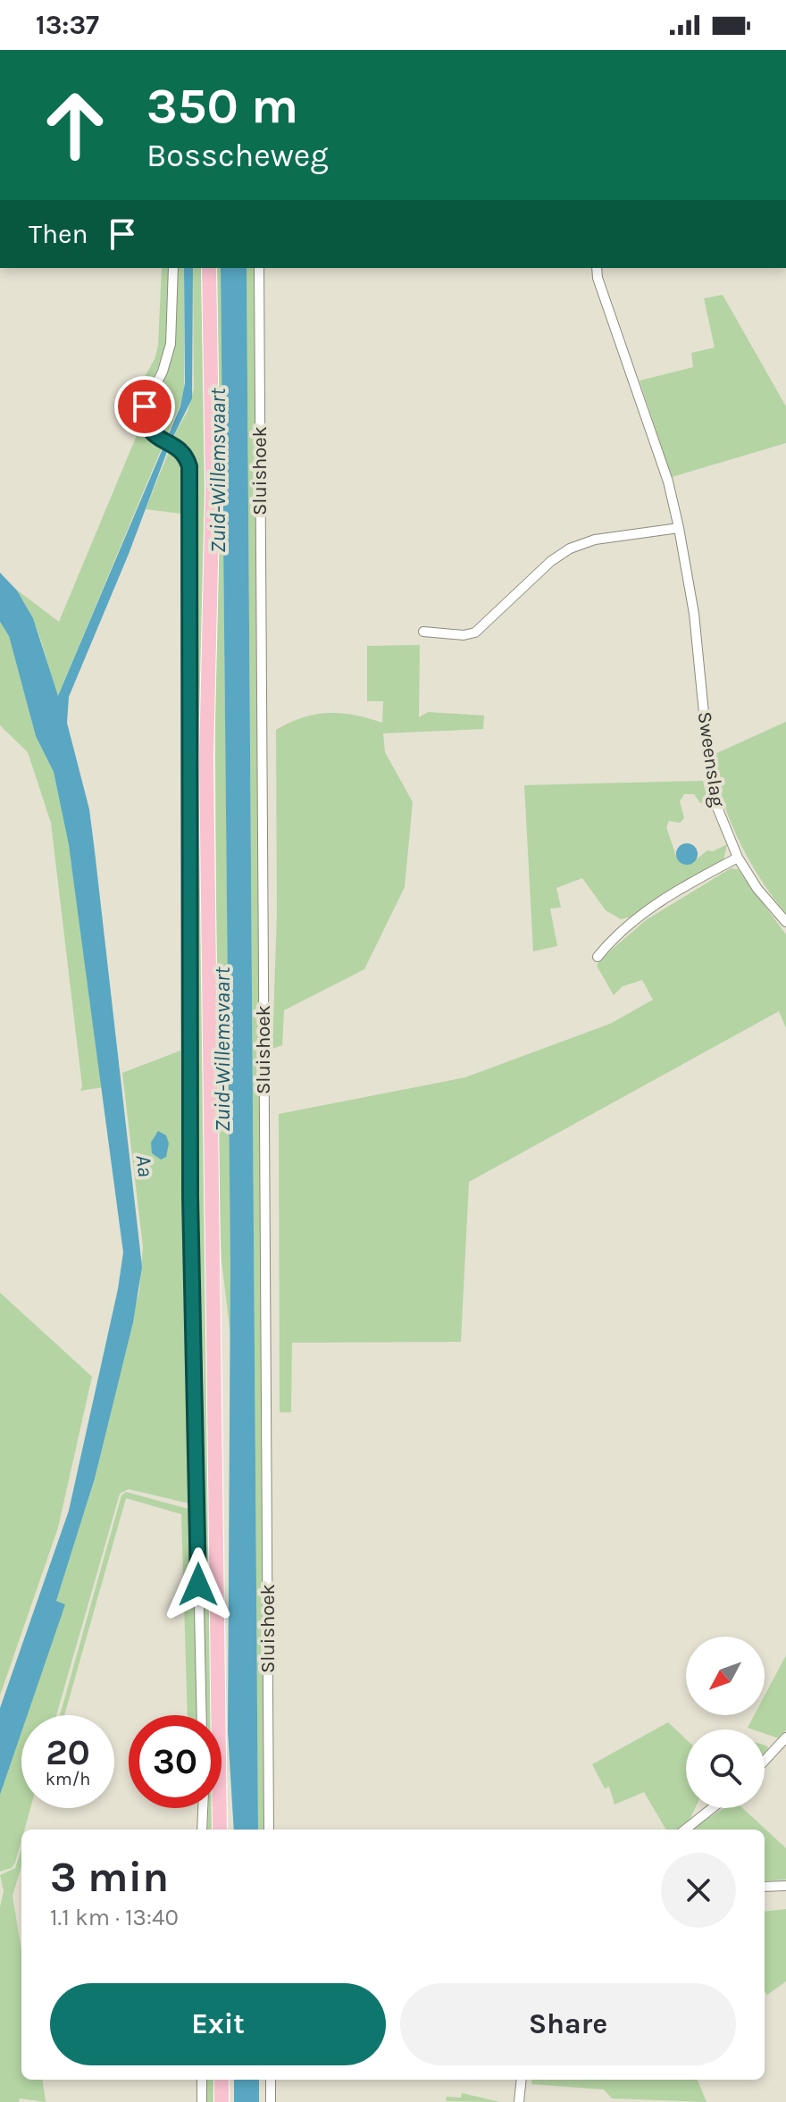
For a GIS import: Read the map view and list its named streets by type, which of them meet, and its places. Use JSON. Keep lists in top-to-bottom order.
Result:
{
  "streets": {
    "street": ["Sluishoek", "Sweenslag"]
  },
  "water": ["Zuid-Willemsvaart", "Aa"],
  "north": "bottom left",
  "page": {
    "status": "13:37",
    "turn": ["350 m", "Bosscheweg"],
    "then": "Then",
    "speed": "20 km/h",
    "limit": "30",
    "heading": ["3 min", "1.1 km · 13:40"],
    "buttons": ["Exit", "Share"]
  }
}
